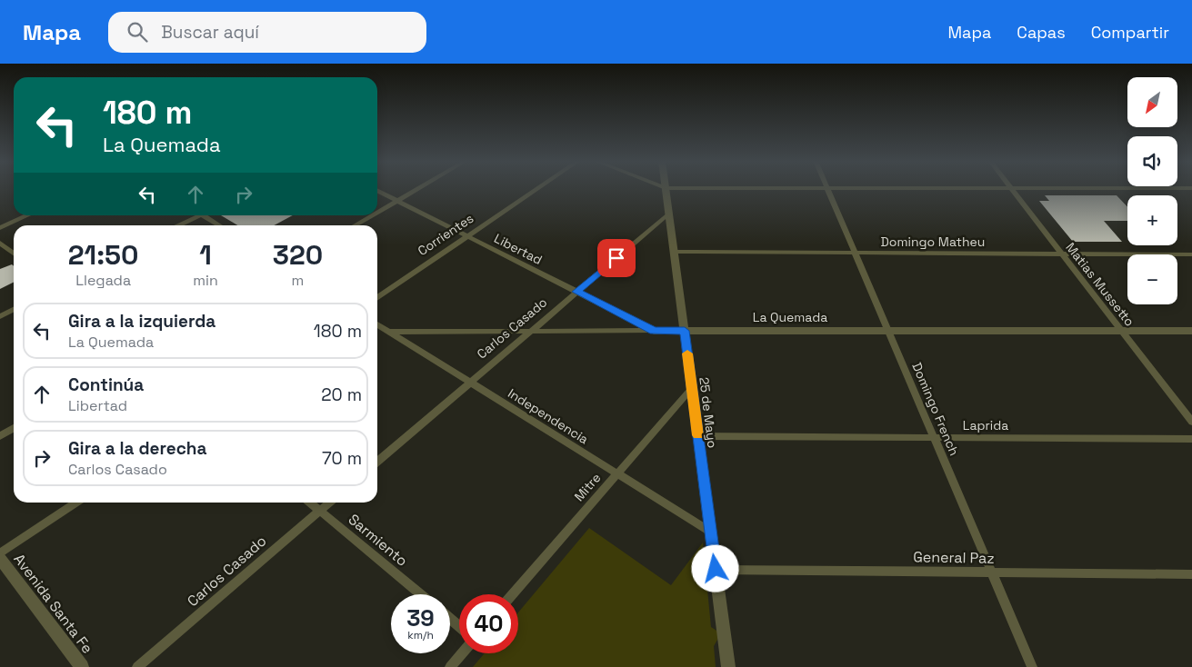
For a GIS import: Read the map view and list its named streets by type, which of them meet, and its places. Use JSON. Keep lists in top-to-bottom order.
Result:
{
  "streets": {
    "street": [
      "Corrientes",
      "Domingo Matheu",
      "Libertad",
      "Matias Mussetto",
      "La Quemada",
      "Carlos Casado",
      "Domingo French",
      "25 de Mayo",
      "Independencia",
      "Laprida",
      "Mitre",
      "Sarmiento",
      "General Paz",
      "Avenida Santa Fe"
    ]
  },
  "crossings": [
    ["Corrientes", "Libertad"],
    ["Domingo Matheu", "Matias Mussetto"],
    ["Domingo Matheu", "Domingo French"],
    ["Domingo Matheu", "25 de Mayo"],
    ["Libertad", "La Quemada"],
    ["Libertad", "Carlos Casado"],
    ["Matias Mussetto", "La Quemada"],
    ["La Quemada", "Carlos Casado"],
    ["La Quemada", "Domingo French"],
    ["La Quemada", "25 de Mayo"],
    ["La Quemada", "Independencia"],
    ["Carlos Casado", "25 de Mayo"],
    ["Carlos Casado", "Independencia"],
    ["Carlos Casado", "Sarmiento"],
    ["Domingo French", "Laprida"],
    ["Domingo French", "General Paz"],
    ["25 de Mayo", "Independencia"],
    ["25 de Mayo", "Laprida"],
    ["25 de Mayo", "Mitre"],
    ["25 de Mayo", "General Paz"],
    ["Independencia", "Mitre"]
  ],
  "north": "bottom left",
  "page": {
    "header": "Mapa",
    "search": "Buscar aquí",
    "nav": ["Mapa", "Capas", "Compartir"],
    "map_buttons": ["+", "−"],
    "turn": ["180 m", "La Quemada"],
    "eta": [
      "21:50",
      "Llegada",
      "1",
      "min",
      "320",
      "m"
    ],
    "list": [
      {
        "name": "Gira a la izquierda",
        "note": "La Quemada",
        "value": "180 m"
      },
      {
        "name": "Continúa",
        "note": "Libertad",
        "value": "20 m"
      },
      {
        "name": "Gira a la derecha",
        "note": "Carlos Casado",
        "value": "70 m"
      }
    ],
    "speed": "39 km/h",
    "limit": "40"
  }
}
